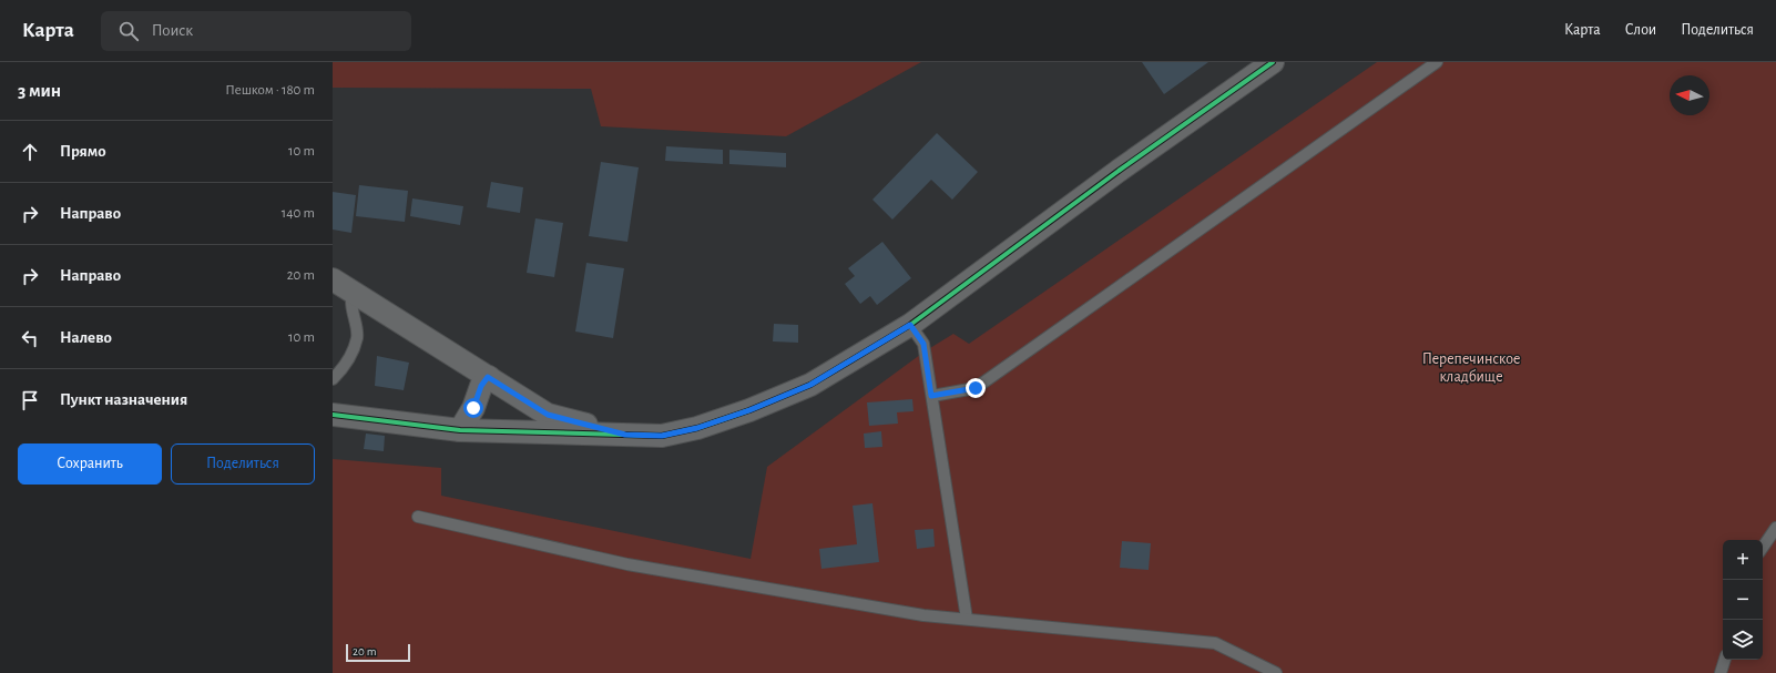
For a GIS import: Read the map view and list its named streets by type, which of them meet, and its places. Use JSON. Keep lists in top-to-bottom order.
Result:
{
  "parks": ["Перепечинское кладбище"],
  "scale_bar": "20 m",
  "north": "left",
  "page": {
    "header": "Карта",
    "search": "Поиск",
    "nav": ["Карта", "Слои", "Поделиться"],
    "heading": ["3 мин", "Пешком · 180 m"],
    "list": [
      ["Прямо", "10 m"],
      ["Направо", "140 m"],
      ["Направо", "20 m"],
      ["Налево", "10 m"],
      "Пункт назначения"
    ],
    "buttons": ["Сохранить", "Поделиться"],
    "map_buttons": ["+", "−"],
    "scale": "20 m"
  }
}
